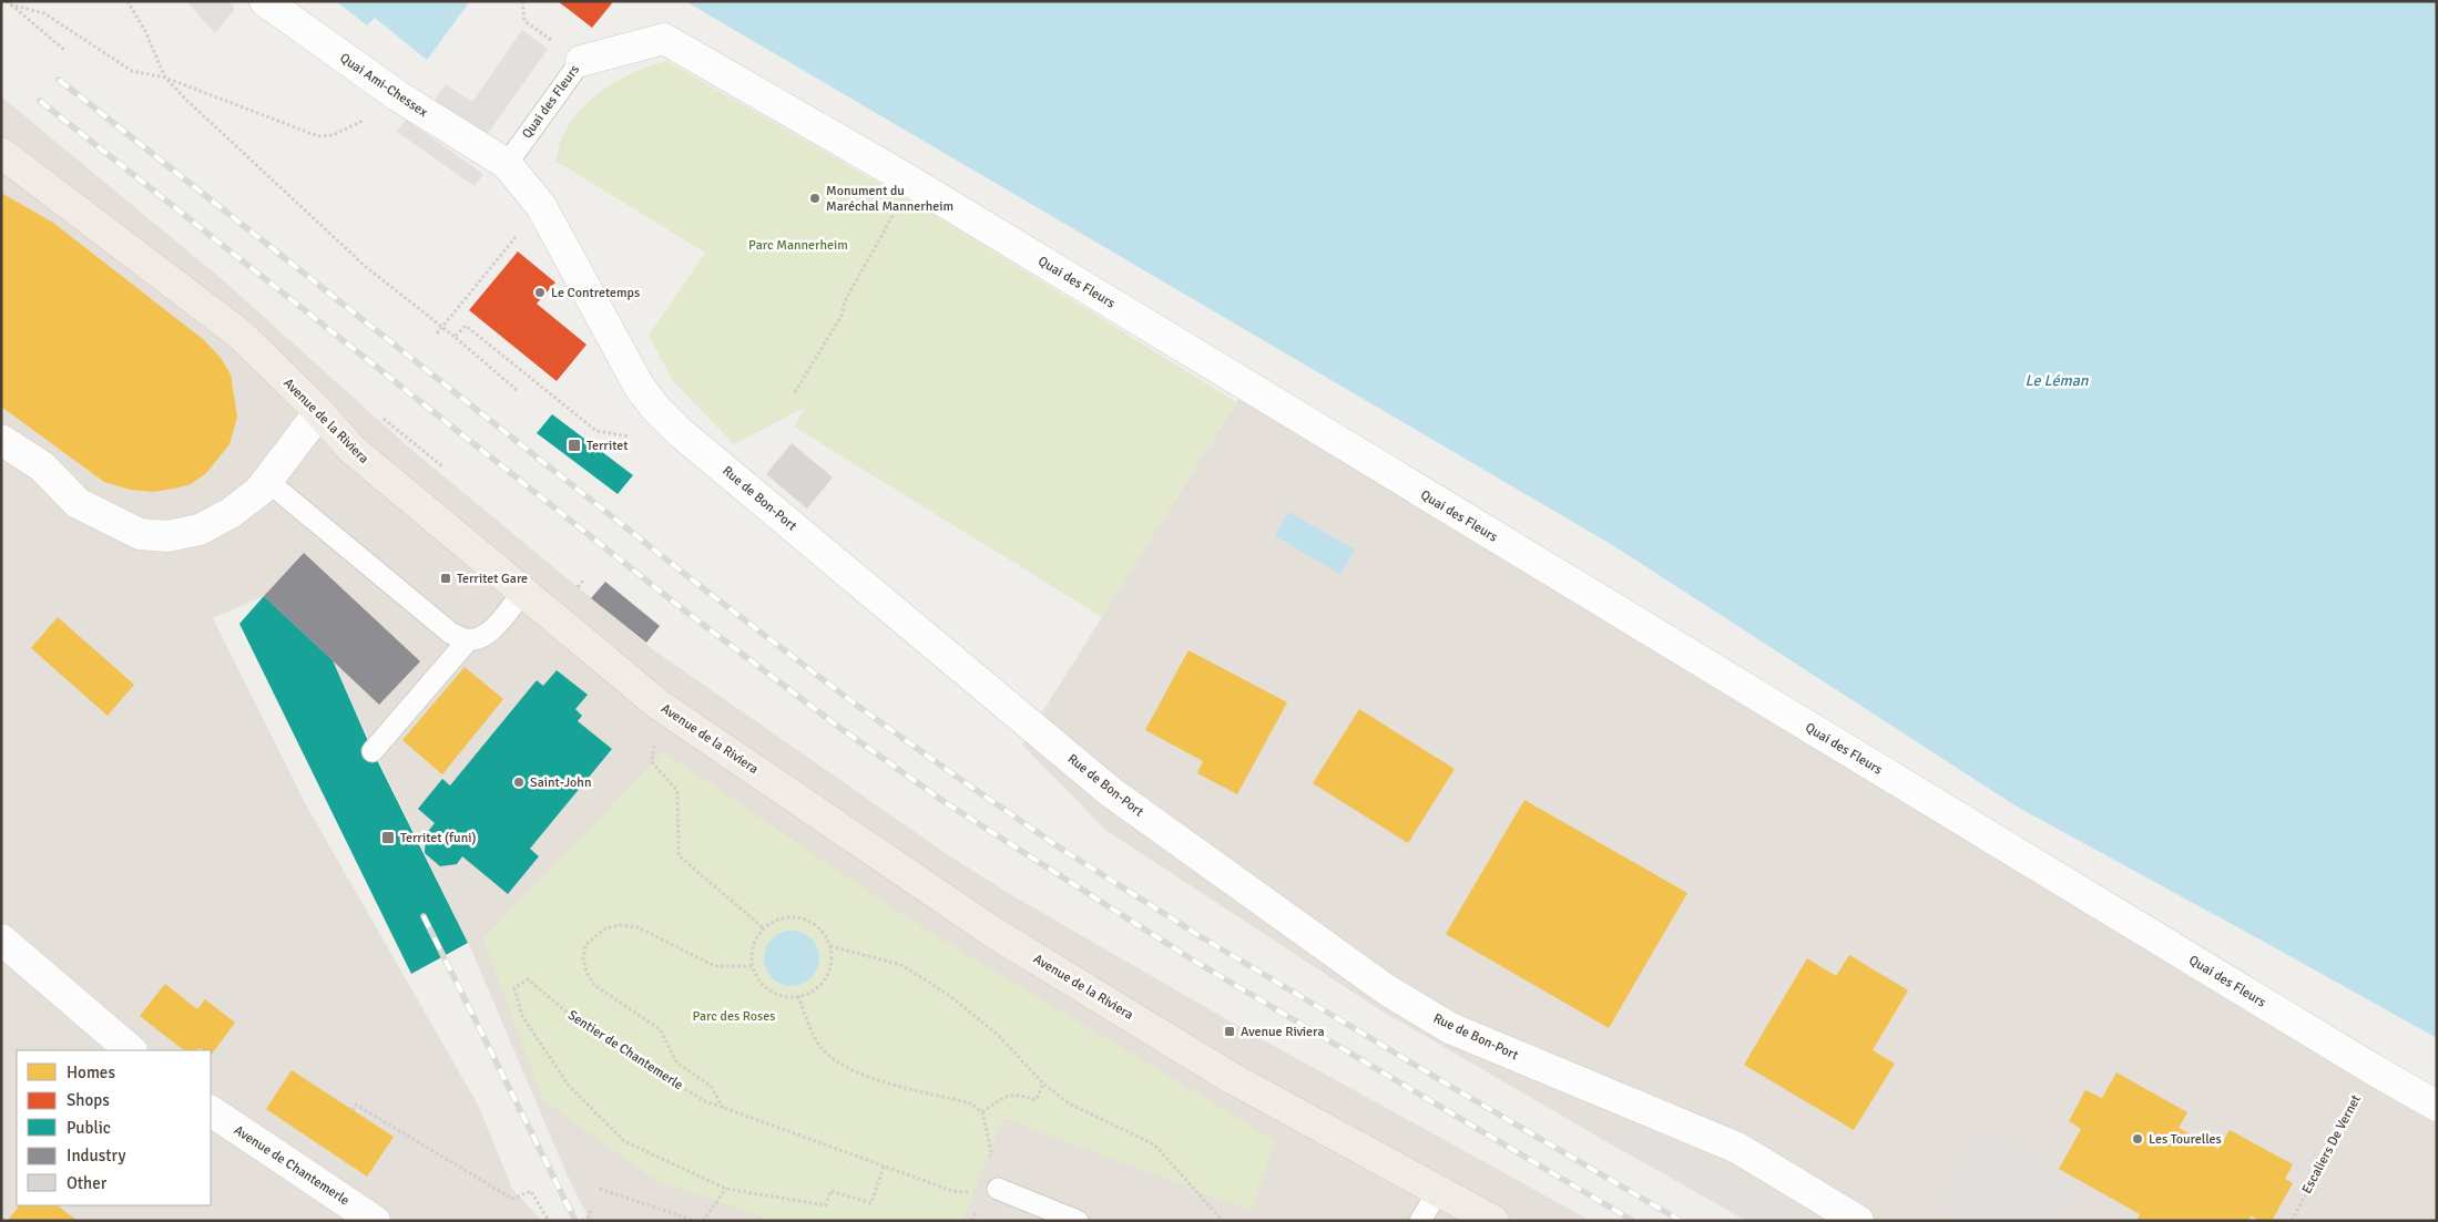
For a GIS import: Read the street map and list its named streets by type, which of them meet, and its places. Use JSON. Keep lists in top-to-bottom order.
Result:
{
  "streets": {
    "main road": ["Avenue de la Riviera"],
    "street": [
      "Quai Ami-Chessex",
      "Quai des Fleurs",
      "Rue de Bon-Port",
      "Avenue de Chantemerle"
    ],
    "path": ["Sentier de Chantemerle", "Escaliers De Vernet"]
  },
  "crossings": [
    ["Quai Ami-Chessex", "Quai des Fleurs"],
    ["Quai Ami-Chessex", "Rue de Bon-Port"],
    ["Quai des Fleurs", "Rue de Bon-Port"],
    ["Quai des Fleurs", "Escaliers De Vernet"]
  ],
  "water": ["Le Léman"],
  "parks": ["Parc Mannerheim", "Parc des Roses"],
  "places": {
    "other": [
      "Monument du Maréchal Mannerheim",
      "Le Contretemps",
      "Saint-John",
      "Les Tourelles"
    ],
    "transit": [
      "Territet",
      "Territet Gare",
      "Territet (funi)",
      "Avenue Riviera"
    ]
  },
  "legend": [
    "Homes",
    "Shops",
    "Public",
    "Industry",
    "Other"
  ]
}
